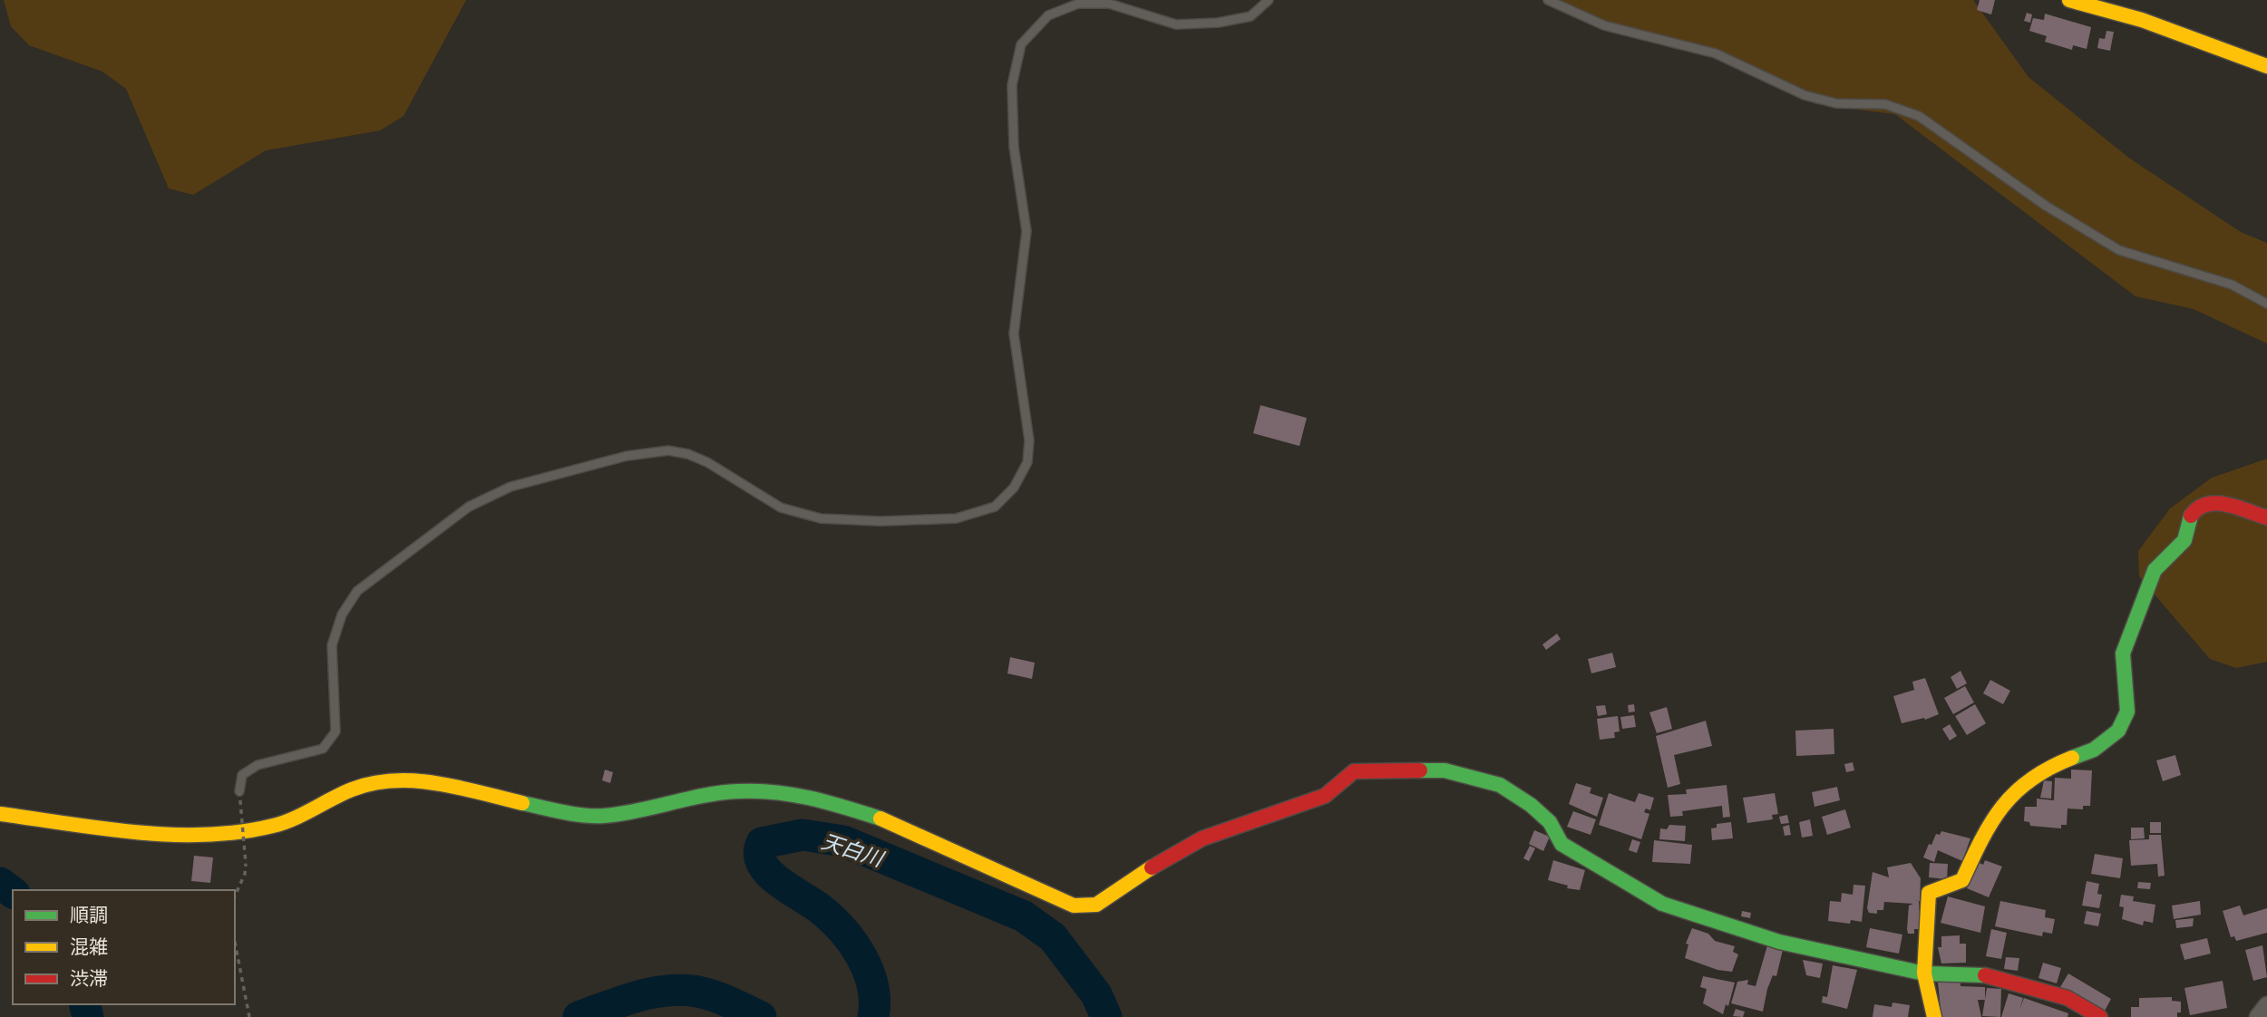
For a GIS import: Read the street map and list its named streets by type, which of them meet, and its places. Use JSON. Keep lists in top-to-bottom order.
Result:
{
  "water": ["天白川"],
  "legend": ["順調", "混雑", "渋滞"]
}
